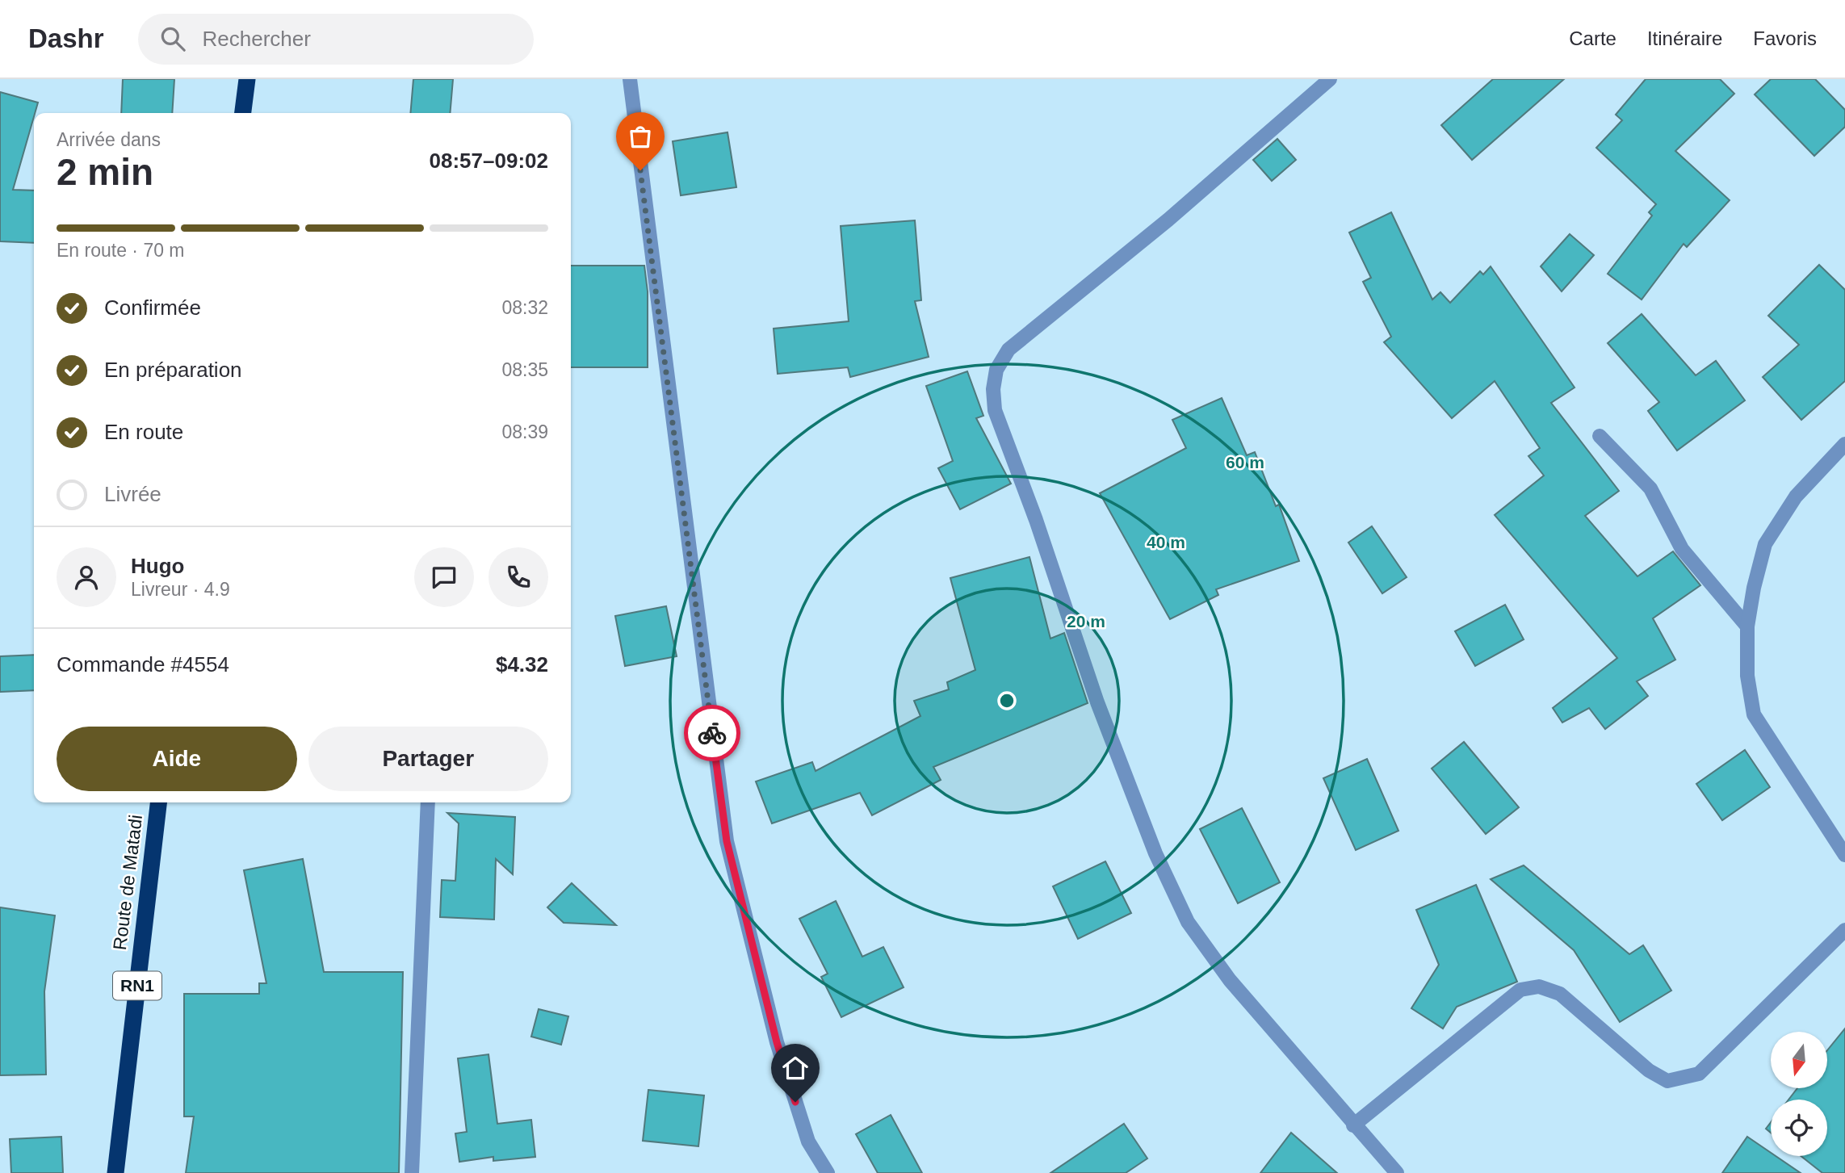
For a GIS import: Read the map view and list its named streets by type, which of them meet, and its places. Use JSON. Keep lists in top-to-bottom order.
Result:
{
  "streets": {
    "highway": ["Route de Matadi", "RN1"]
  },
  "north": "bottom",
  "page": {
    "header": "Dashr",
    "search": "Rechercher",
    "nav": ["Carte", "Itinéraire", "Favoris"],
    "heading": ["2 min", "Arrivée dans", "08:57–09:02"],
    "panel": [
      "Hugo",
      "Livreur · 4.9",
      "Commande #4554",
      "$4.32"
    ],
    "bar": "En route · 70 m",
    "list": [
      ["Confirmée", "08:32"],
      ["En préparation", "08:35"],
      ["En route", "08:39"],
      "Livrée"
    ],
    "buttons": ["Aide", "Partager"]
  },
  "rings": ["60 m", "40 m", "20 m"]
}
